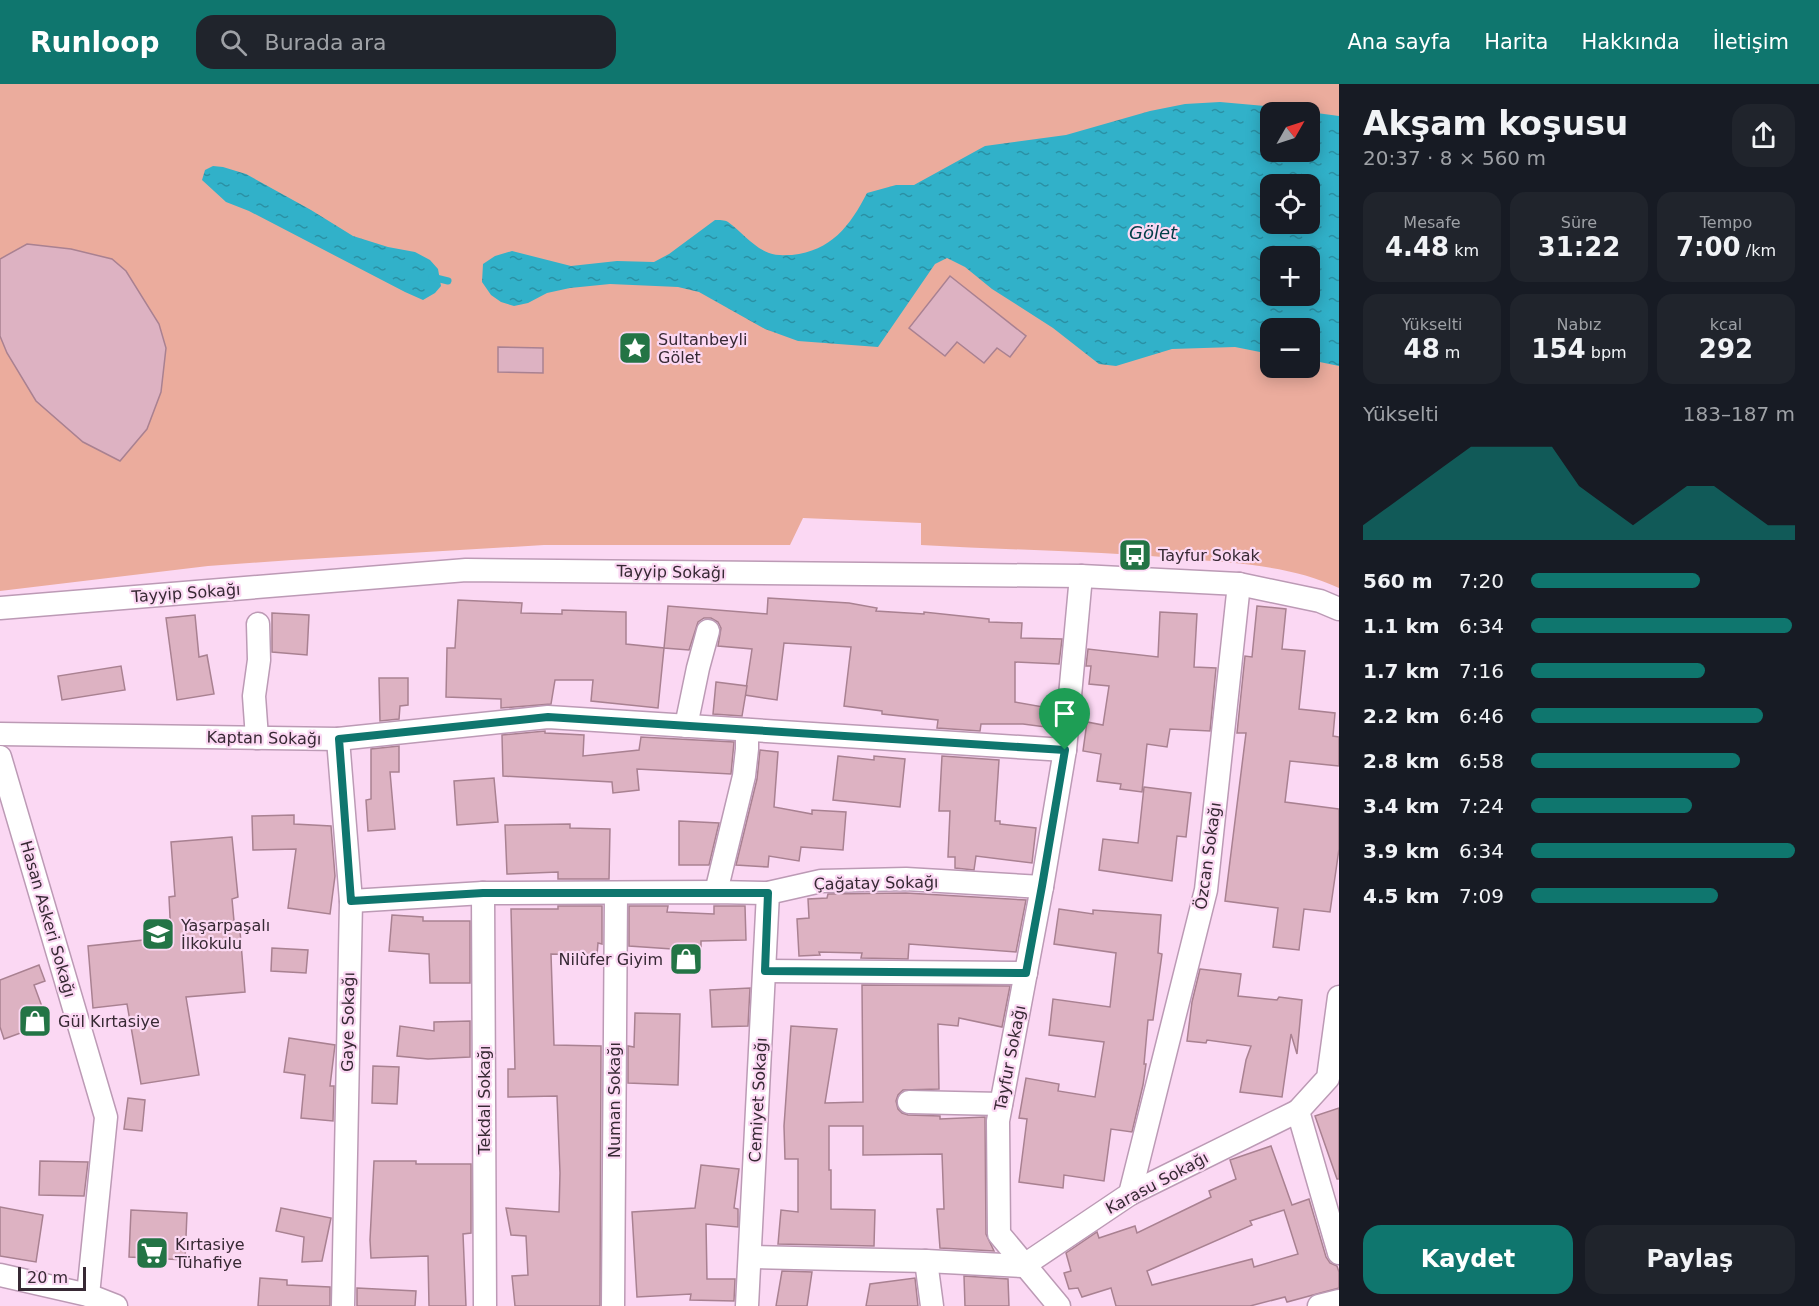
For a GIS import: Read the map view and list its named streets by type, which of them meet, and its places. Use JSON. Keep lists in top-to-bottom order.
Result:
{
  "streets": {
    "street": [
      "Tayyip Sokağı",
      "Kaptan Sokağı",
      "Özcan Sokağı",
      "Çağatay Sokağı",
      "Hasan Askeri Sokağı",
      "Gaye Sokağı",
      "Tayfur Sokağı",
      "Tekdal Sokağı",
      "Numan Sokağı",
      "Cemiyet Sokağı",
      "Karasu Sokağı"
    ]
  },
  "crossings": [
    ["Tayyip Sokağı", "Özcan Sokağı"],
    ["Tayyip Sokağı", "Tayfur Sokağı"],
    ["Kaptan Sokağı", "Gaye Sokağı"],
    ["Kaptan Sokağı", "Tayfur Sokağı"],
    ["Özcan Sokağı", "Karasu Sokağı"],
    ["Çağatay Sokağı", "Gaye Sokağı"],
    ["Çağatay Sokağı", "Tayfur Sokağı"],
    ["Çağatay Sokağı", "Tekdal Sokağı"],
    ["Çağatay Sokağı", "Numan Sokağı"],
    ["Çağatay Sokağı", "Cemiyet Sokağı"],
    ["Tayfur Sokağı", "Karasu Sokağı"]
  ],
  "water": ["Gölet"],
  "places": {
    "place": ["Sultanbeyli Gölet"],
    "bus stop": ["Tayfur Sokak"],
    "school or university": ["Yaşarpaşalı İlkokulu"],
    "shop": ["Nilùfer Giyim", "Gül Kırtasiye"],
    "supermarket": ["Kırtasiye Tühafiye"]
  },
  "scale_bar": "20 m",
  "north": "top right",
  "page": {
    "header": "Runloop",
    "search": "Burada ara",
    "nav": [
      "Ana sayfa",
      "Harita",
      "Hakkında",
      "İletişim"
    ],
    "heading": ["Akşam koşusu", "20:37 · 8 × 560 m"],
    "map_buttons": ["+", "−"],
    "stats": [
      ["Mesafe", "4.48 km"],
      ["Süre", "31:22"],
      ["Tempo", "7:00 /km"],
      ["Yükselti", "48 m"],
      ["Nabız", "154 bpm"],
      ["kcal", "292"]
    ],
    "chart": ["Yükselti", "183–187 m"],
    "list": [
      {
        "name": "560 m",
        "note": "7:20"
      },
      {
        "name": "1.1 km",
        "note": "6:34"
      },
      {
        "name": "1.7 km",
        "note": "7:16"
      },
      {
        "name": "2.2 km",
        "note": "6:46"
      },
      {
        "name": "2.8 km",
        "note": "6:58"
      },
      {
        "name": "3.4 km",
        "note": "7:24"
      },
      {
        "name": "3.9 km",
        "note": "6:34"
      },
      {
        "name": "4.5 km",
        "note": "7:09"
      }
    ],
    "buttons": ["Kaydet", "Paylaş"],
    "scale": "20 m"
  }
}
